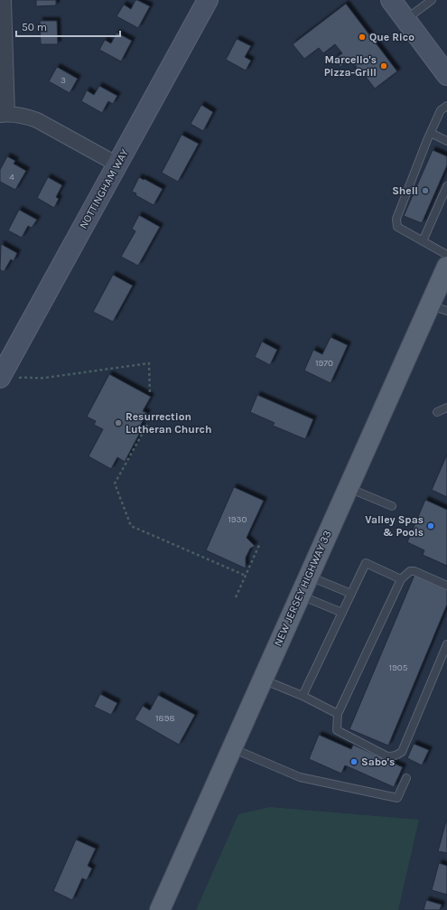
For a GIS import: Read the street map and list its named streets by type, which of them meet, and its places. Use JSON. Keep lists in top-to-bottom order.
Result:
{
  "streets": {
    "main road": ["NEW JERSEY HIGHWAY 33"],
    "street": ["NOTTINGHAM WAY"]
  },
  "places": [
    "Que Rico",
    "Marcello's Pizza-Grill",
    "Shell",
    "Resurrection Lutheran Church",
    "Valley Spas & Pools",
    "Sabo's"
  ],
  "house_numbers": [
    "3",
    "4",
    "1970",
    "1930",
    "1905",
    "1898"
  ],
  "scale_bar": "50 m"
}
